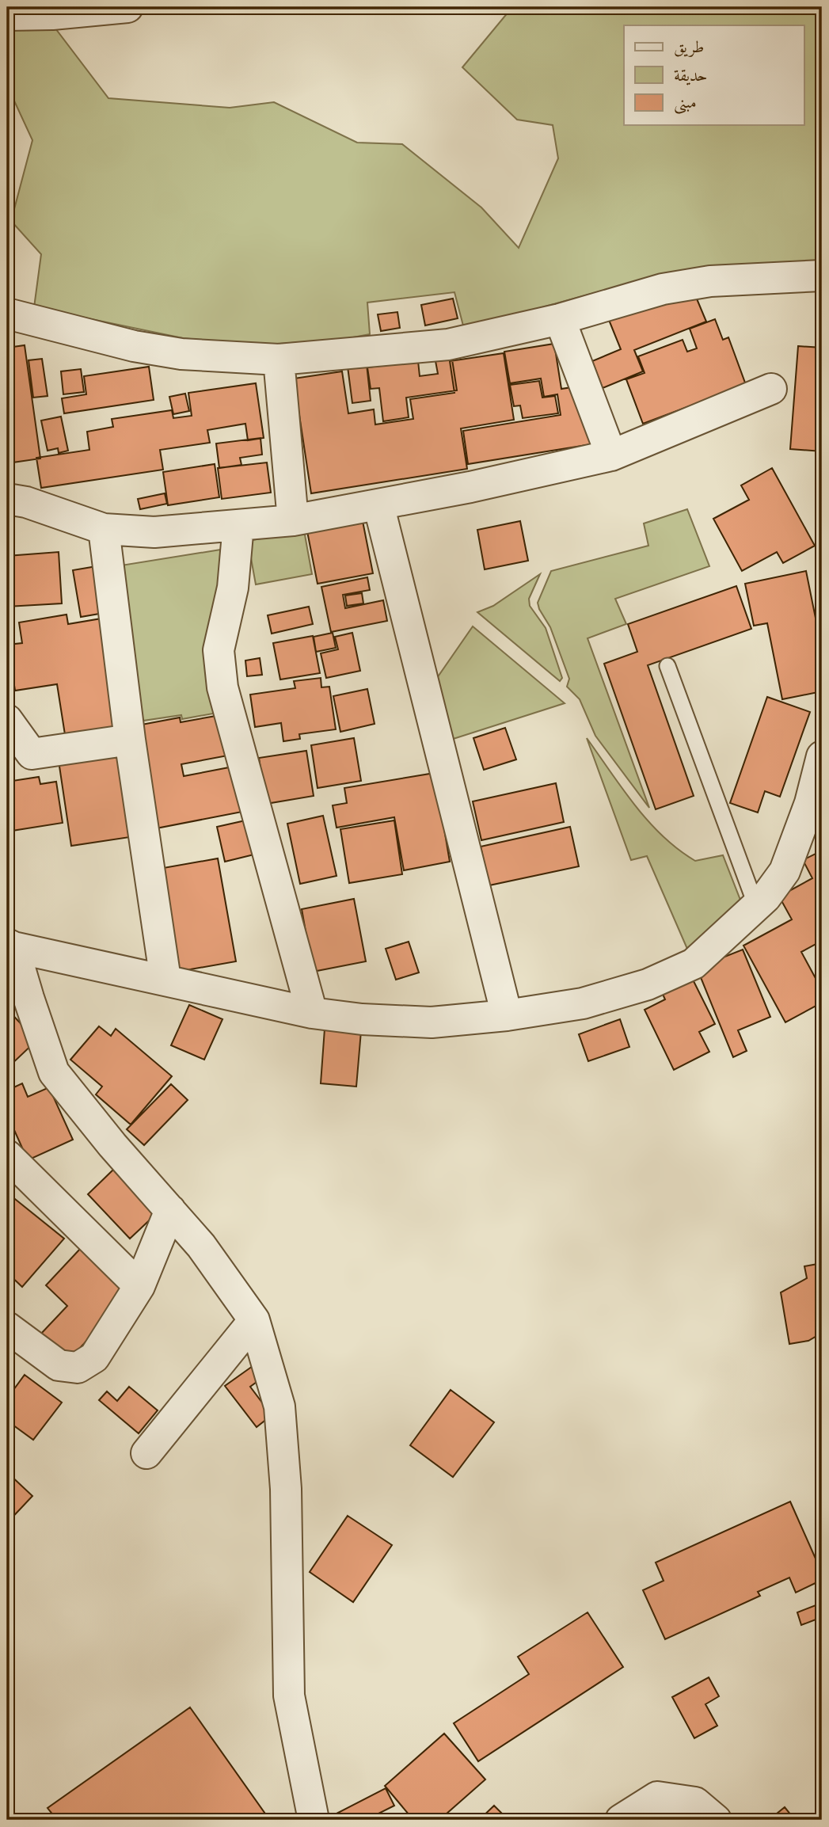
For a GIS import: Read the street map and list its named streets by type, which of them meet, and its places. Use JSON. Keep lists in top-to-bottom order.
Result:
{
  "legend": ["طريق", "حديقة", "مبنى"]
}
